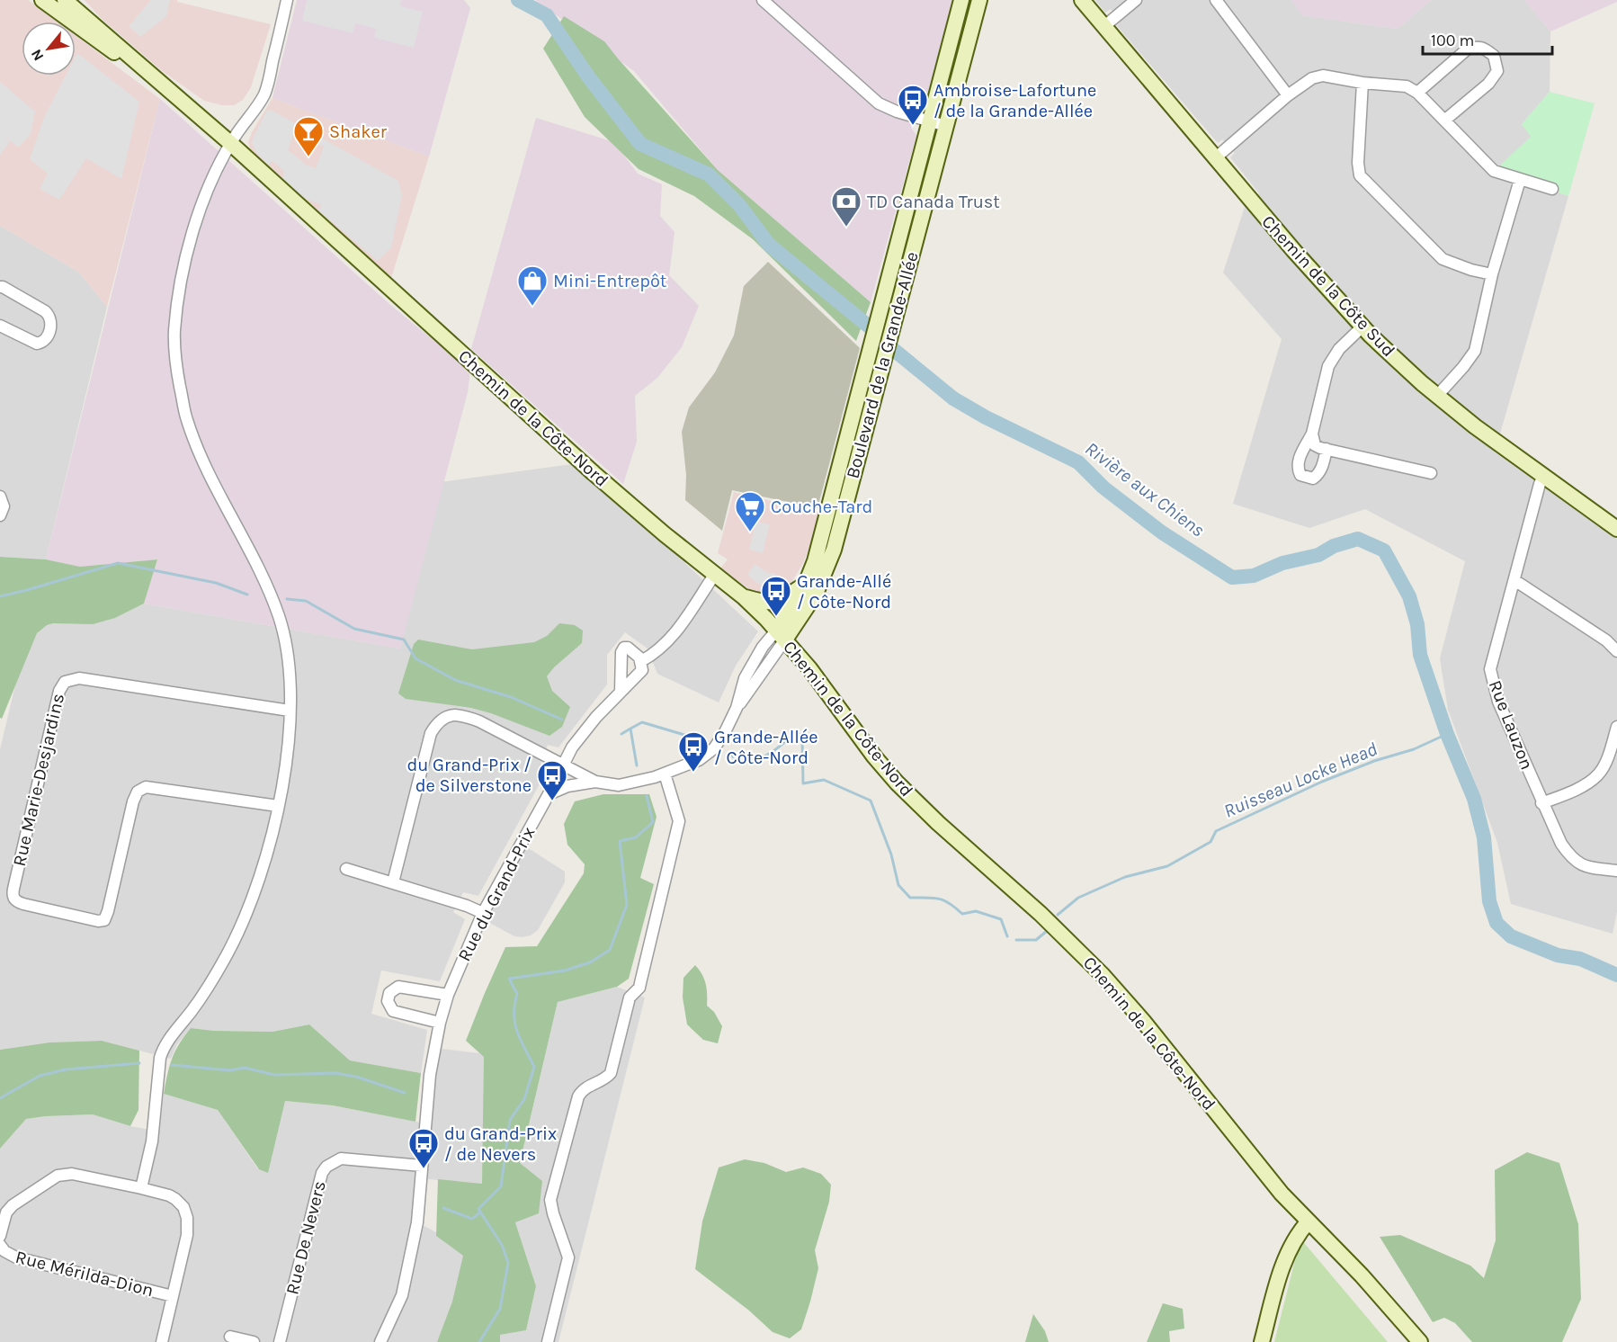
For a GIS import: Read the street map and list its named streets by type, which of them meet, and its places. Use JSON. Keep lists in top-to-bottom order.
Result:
{
  "streets": {
    "street": [
      "Chemin de la Côte Sud",
      "Boulevard de la Grande-Allée",
      "Chemin de la Côte-Nord",
      "Rue Lauzon",
      "Rue Marie-Desjardins",
      "Rue du Grand-Prix",
      "Rue De Nevers",
      "Rue Mérilda-Dion"
    ]
  },
  "crossings": [
    ["Chemin de la Côte Sud", "Rue Lauzon"],
    ["Boulevard de la Grande-Allée", "Chemin de la Côte-Nord"],
    ["Boulevard de la Grande-Allée", "Rue du Grand-Prix"],
    ["Rue du Grand-Prix", "Rue De Nevers"]
  ],
  "water": ["Rivière aux Chiens", "Ruisseau Locke Head"],
  "places": {
    "bus stop": [
      "Ambroise-Lafortune / de la Grande-Allée",
      "Grande-Allé / Côte-Nord",
      "Grande-Allée / Côte-Nord",
      "du Grand-Prix / de Silverstone",
      "du Grand-Prix / de Nevers"
    ],
    "bar": ["Shaker"],
    "bank": ["TD Canada Trust"],
    "shop": ["Mini-Entrepôt"],
    "supermarket": ["Couche-Tard"]
  },
  "scale_bar": "100 m",
  "north": "bottom left"
}
